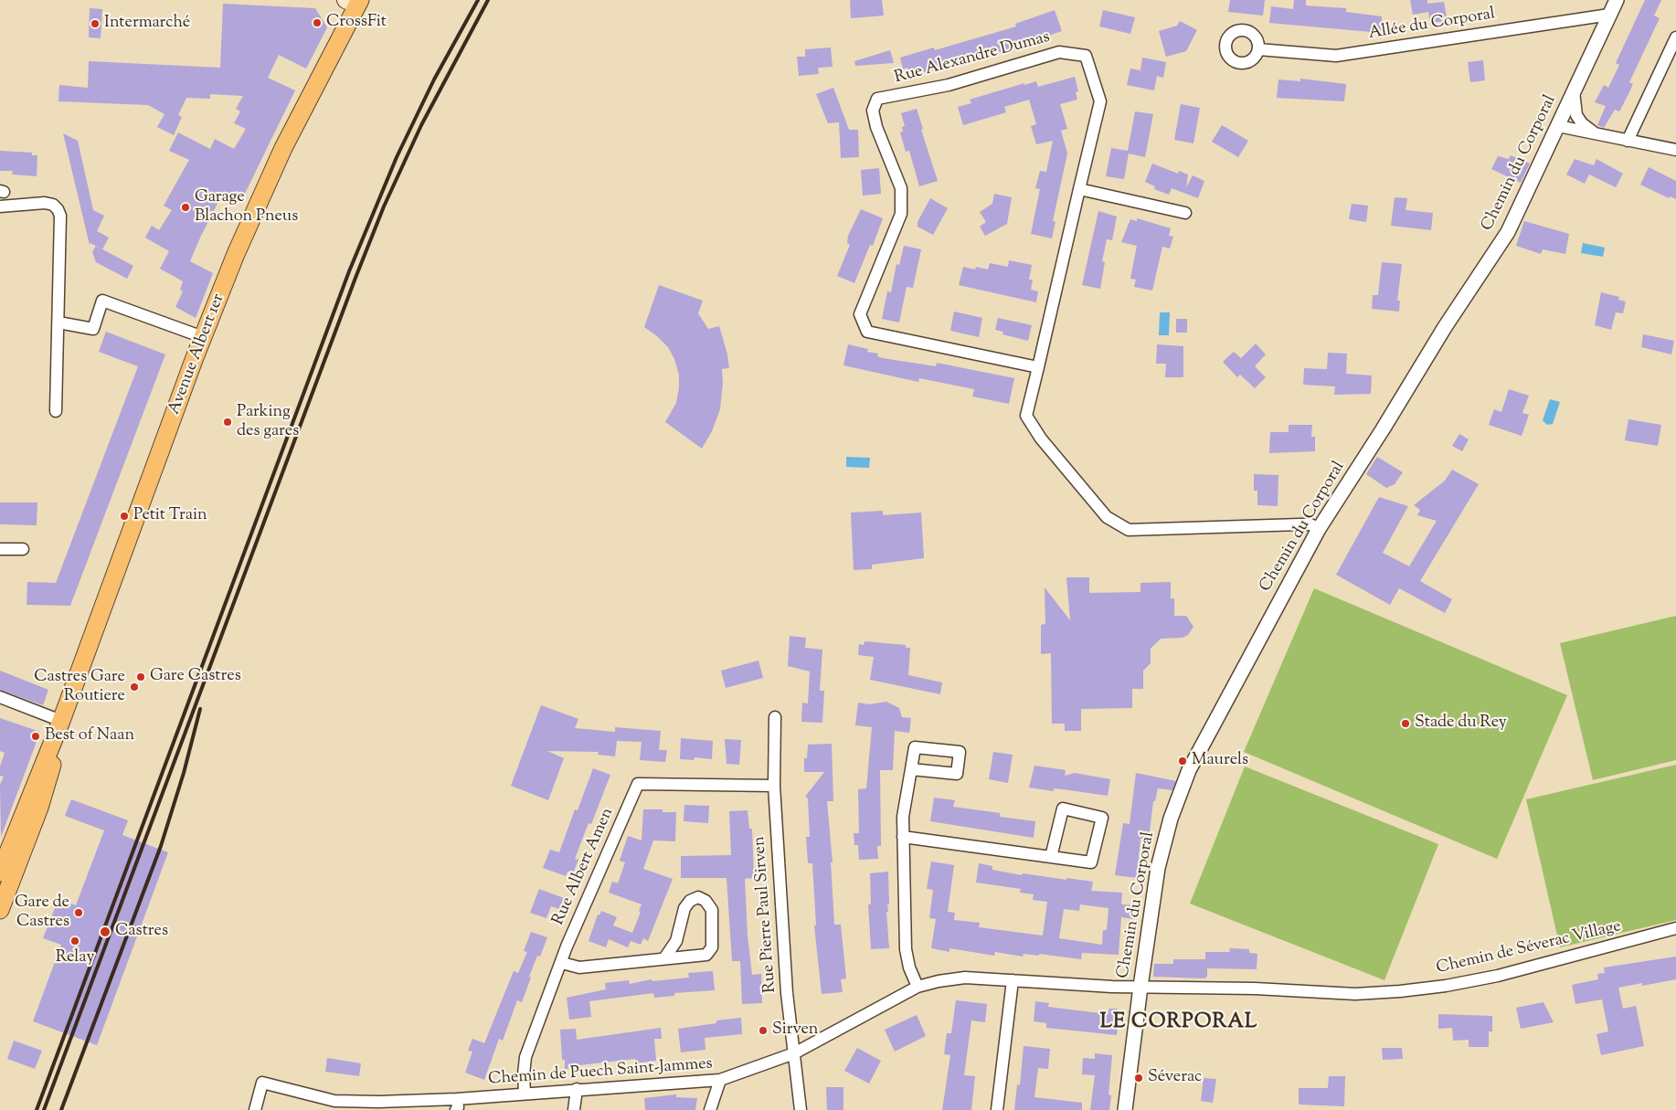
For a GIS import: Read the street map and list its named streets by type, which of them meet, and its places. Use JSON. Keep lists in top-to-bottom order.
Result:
{
  "streets": {
    "main road": ["Avenue Albert 1er"],
    "street": [
      "Allée du Corporal",
      "Rue Alexandre Dumas",
      "Chemin du Corporal",
      "Rue Albert Amen",
      "Rue Pierre Paul Sirven",
      "Chemin de Séverac Village",
      "Chemin de Puech Saint-Jammes"
    ]
  },
  "crossings": [
    ["Allée du Corporal", "Chemin du Corporal"],
    ["Rue Alexandre Dumas", "Chemin du Corporal"],
    ["Chemin du Corporal", "Chemin de Séverac Village"],
    ["Chemin du Corporal", "Chemin de Puech Saint-Jammes"],
    ["Rue Albert Amen", "Rue Pierre Paul Sirven"],
    ["Rue Albert Amen", "Chemin de Puech Saint-Jammes"],
    ["Rue Pierre Paul Sirven", "Chemin de Puech Saint-Jammes"],
    ["Chemin de Séverac Village", "Chemin de Puech Saint-Jammes"]
  ],
  "districts": ["LE CORPORAL"],
  "places": [
    "CrossFit",
    "Intermarché",
    "Garage Blachon Pneus",
    "Parking des gares",
    "Petit Train",
    "Gare Castres",
    "Castres Gare Routiere",
    "Stade du Rey",
    "Best of Naan",
    "Maurels",
    "Gare de Castres",
    "Castres",
    "Relay",
    "Sirven",
    "Séverac"
  ]
}
